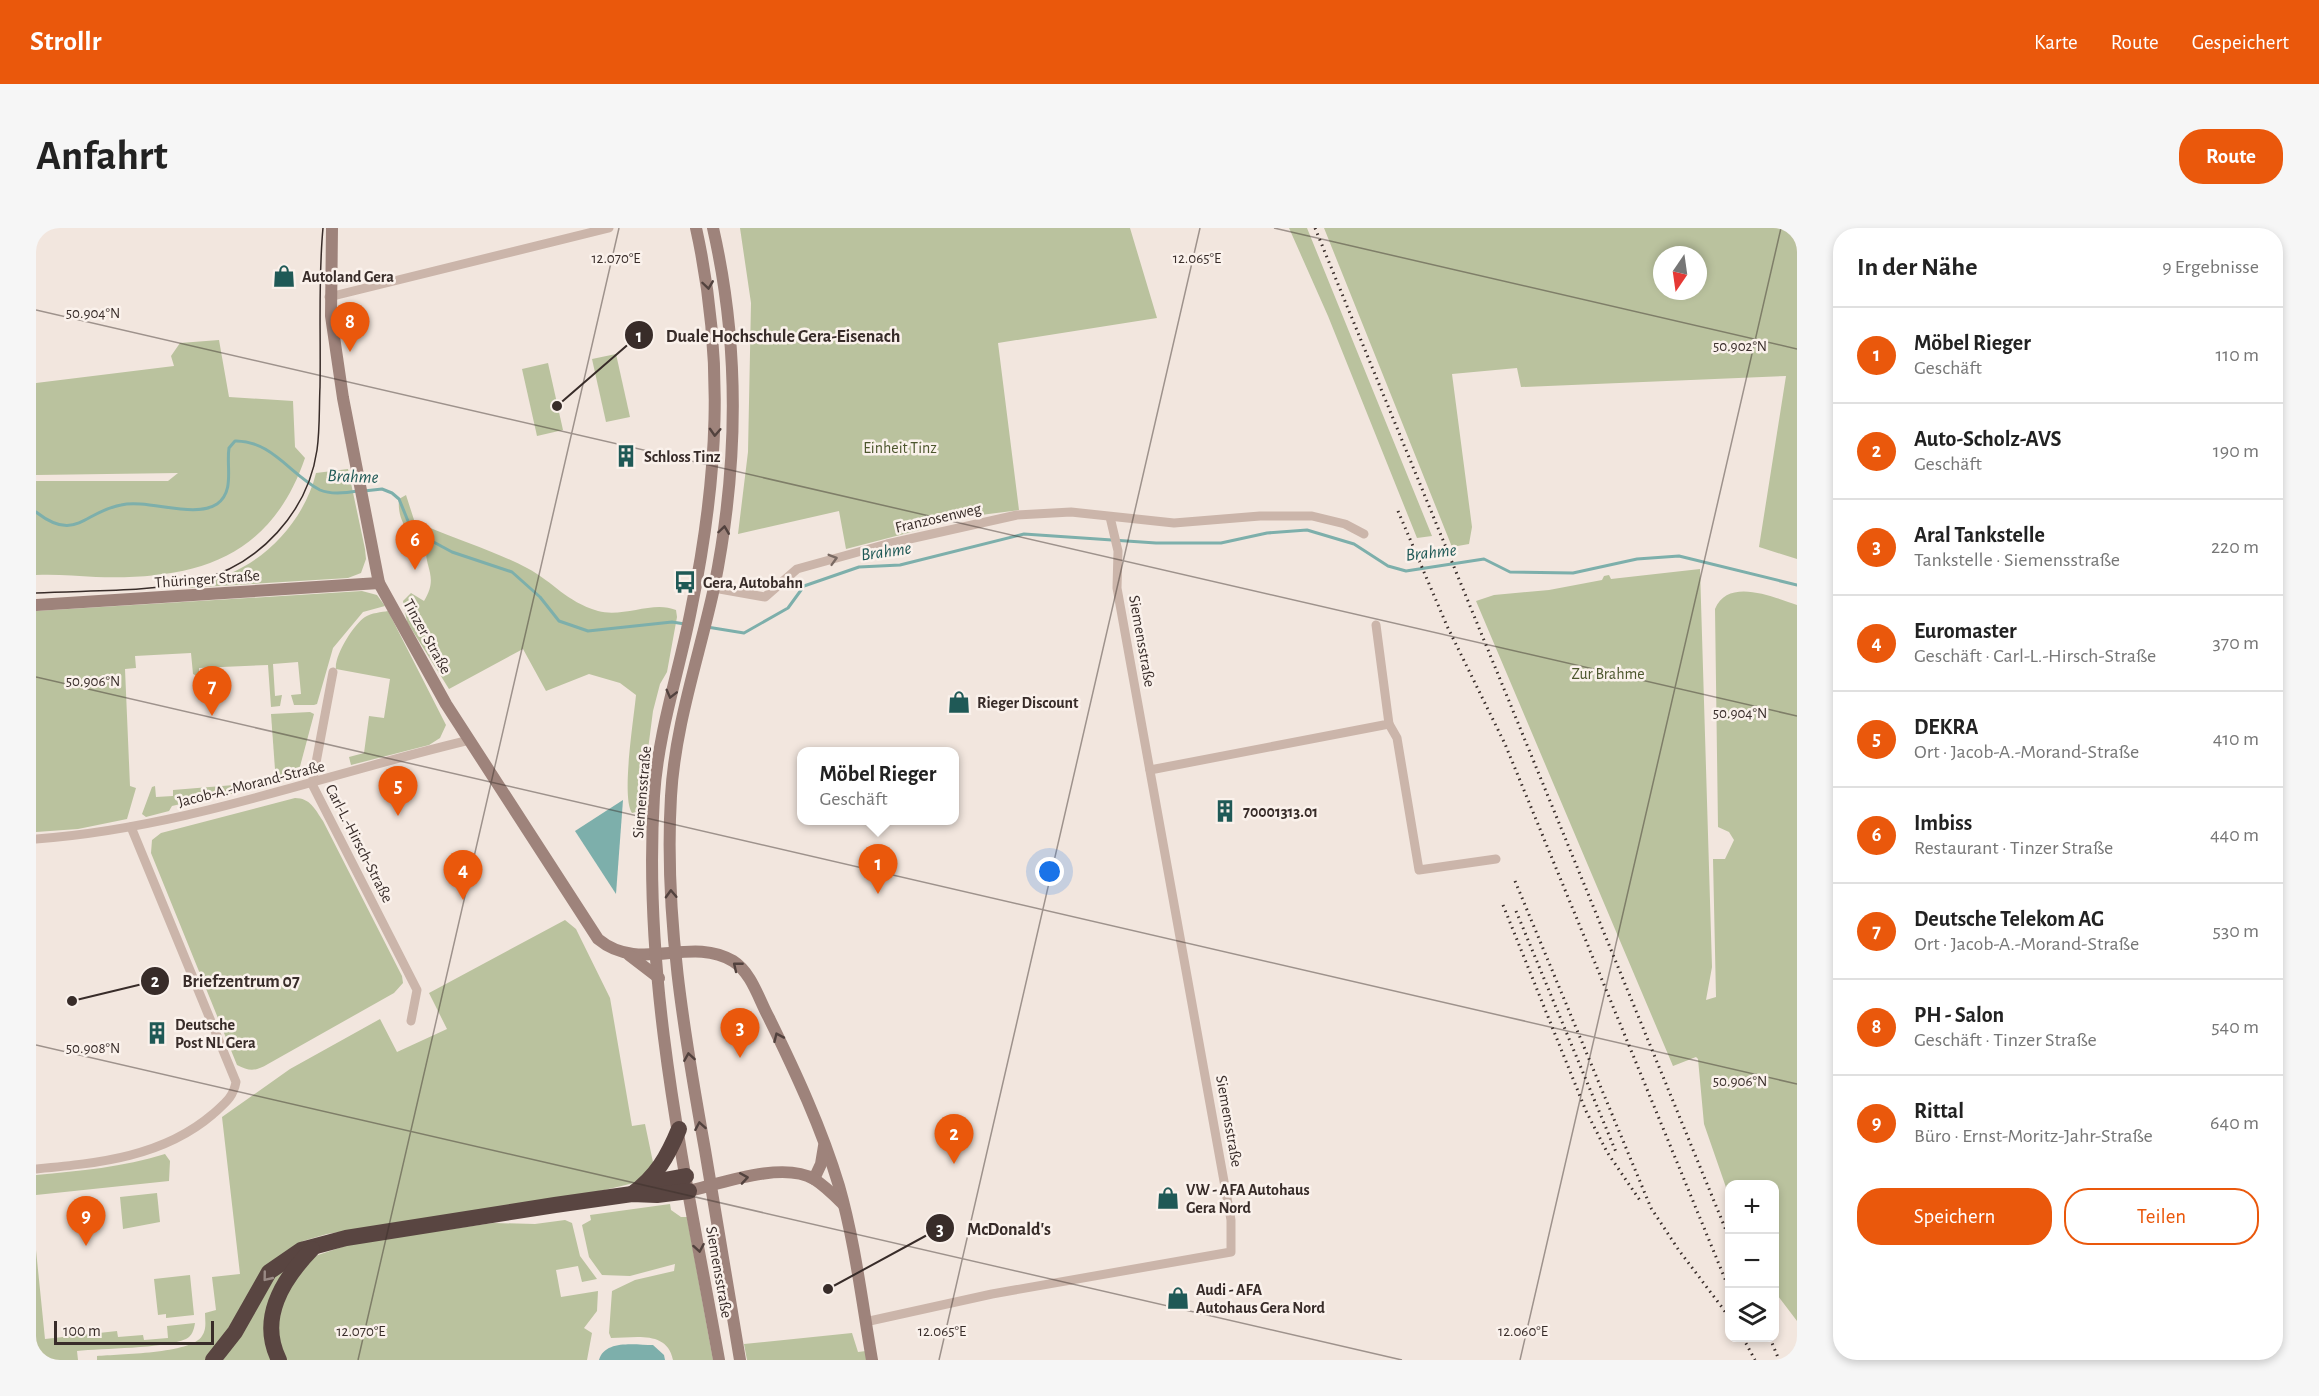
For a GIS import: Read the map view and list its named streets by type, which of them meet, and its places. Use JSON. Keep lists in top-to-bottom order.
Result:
{
  "streets": {
    "main road": ["Thüringer Straße", "Tinzer Straße", "Siemensstraße"],
    "street": ["Franzosenweg", "Jacob-A.-Morand-Straße", "Carl-L.-Hirsch-Straße"]
  },
  "crossings": [
    ["Franzosenweg", "Siemensstraße"],
    ["Thüringer Straße", "Tinzer Straße"],
    ["Tinzer Straße", "Siemensstraße"],
    ["Tinzer Straße", "Jacob-A.-Morand-Straße"],
    ["Jacob-A.-Morand-Straße", "Carl-L.-Hirsch-Straße"]
  ],
  "one_way": ["Franzosenweg"],
  "water": ["Brahme"],
  "parks": ["Einheit Tinz", "Zur Brahme"],
  "places": {
    "shop": [
      "Autoland Gera",
      "Rieger Discount",
      "VW - AFA Autohaus Gera Nord",
      "Audi - AFA Autohaus Gera Nord"
    ],
    "other": ["Duale Hochschule Gera-Eisenach", "Briefzentrum 07", "McDonald's"],
    "building": ["Schloss Tinz", "70001313.01", "Deutsche Post NL Gera"],
    "bus stop": ["Gera, Autobahn"]
  },
  "scale_bar": "100 m",
  "north": "bottom",
  "page": {
    "header": "Strollr",
    "nav": ["Karte", "Route", "Gespeichert"],
    "buttons": [
      "Route",
      ["Speichern", "Teilen"]
    ],
    "title": "Anfahrt",
    "heading": ["In der Nähe", "9 Ergebnisse"],
    "pins": [
      "8",
      "6",
      "7",
      "5",
      "1",
      "4",
      "3",
      "2",
      "9"
    ],
    "list": [
      {
        "mark": "1",
        "name": "Möbel Rieger",
        "note": "Geschäft",
        "value": "110 m"
      },
      {
        "mark": "2",
        "name": "Auto-Scholz-AVS",
        "note": "Geschäft",
        "value": "190 m"
      },
      {
        "mark": "3",
        "name": "Aral Tankstelle",
        "note": "Tankstelle · Siemensstraße",
        "value": "220 m"
      },
      {
        "mark": "4",
        "name": "Euromaster",
        "note": "Geschäft · Carl-L.-Hirsch-Straße",
        "value": "370 m"
      },
      {
        "mark": "5",
        "name": "DEKRA",
        "note": "Ort · Jacob-A.-Morand-Straße",
        "value": "410 m"
      },
      {
        "mark": "6",
        "name": "Imbiss",
        "note": "Restaurant · Tinzer Straße",
        "value": "440 m"
      },
      {
        "mark": "7",
        "name": "Deutsche Telekom AG",
        "note": "Ort · Jacob-A.-Morand-Straße",
        "value": "530 m"
      },
      {
        "mark": "8",
        "name": "PH - Salon",
        "note": "Geschäft · Tinzer Straße",
        "value": "540 m"
      },
      {
        "mark": "9",
        "name": "Rittal",
        "note": "Büro · Ernst-Moritz-Jahr-Straße",
        "value": "640 m"
      }
    ],
    "popup": ["Möbel Rieger", "Geschäft"],
    "map_buttons": ["+", "−"],
    "scale": "100 m"
  },
  "coordinates": [
    "12.070°E",
    "12.065°E",
    "50.904°N",
    "50.902°N",
    "50.906°N",
    "50.908°N",
    "12.060°E"
  ]
}
